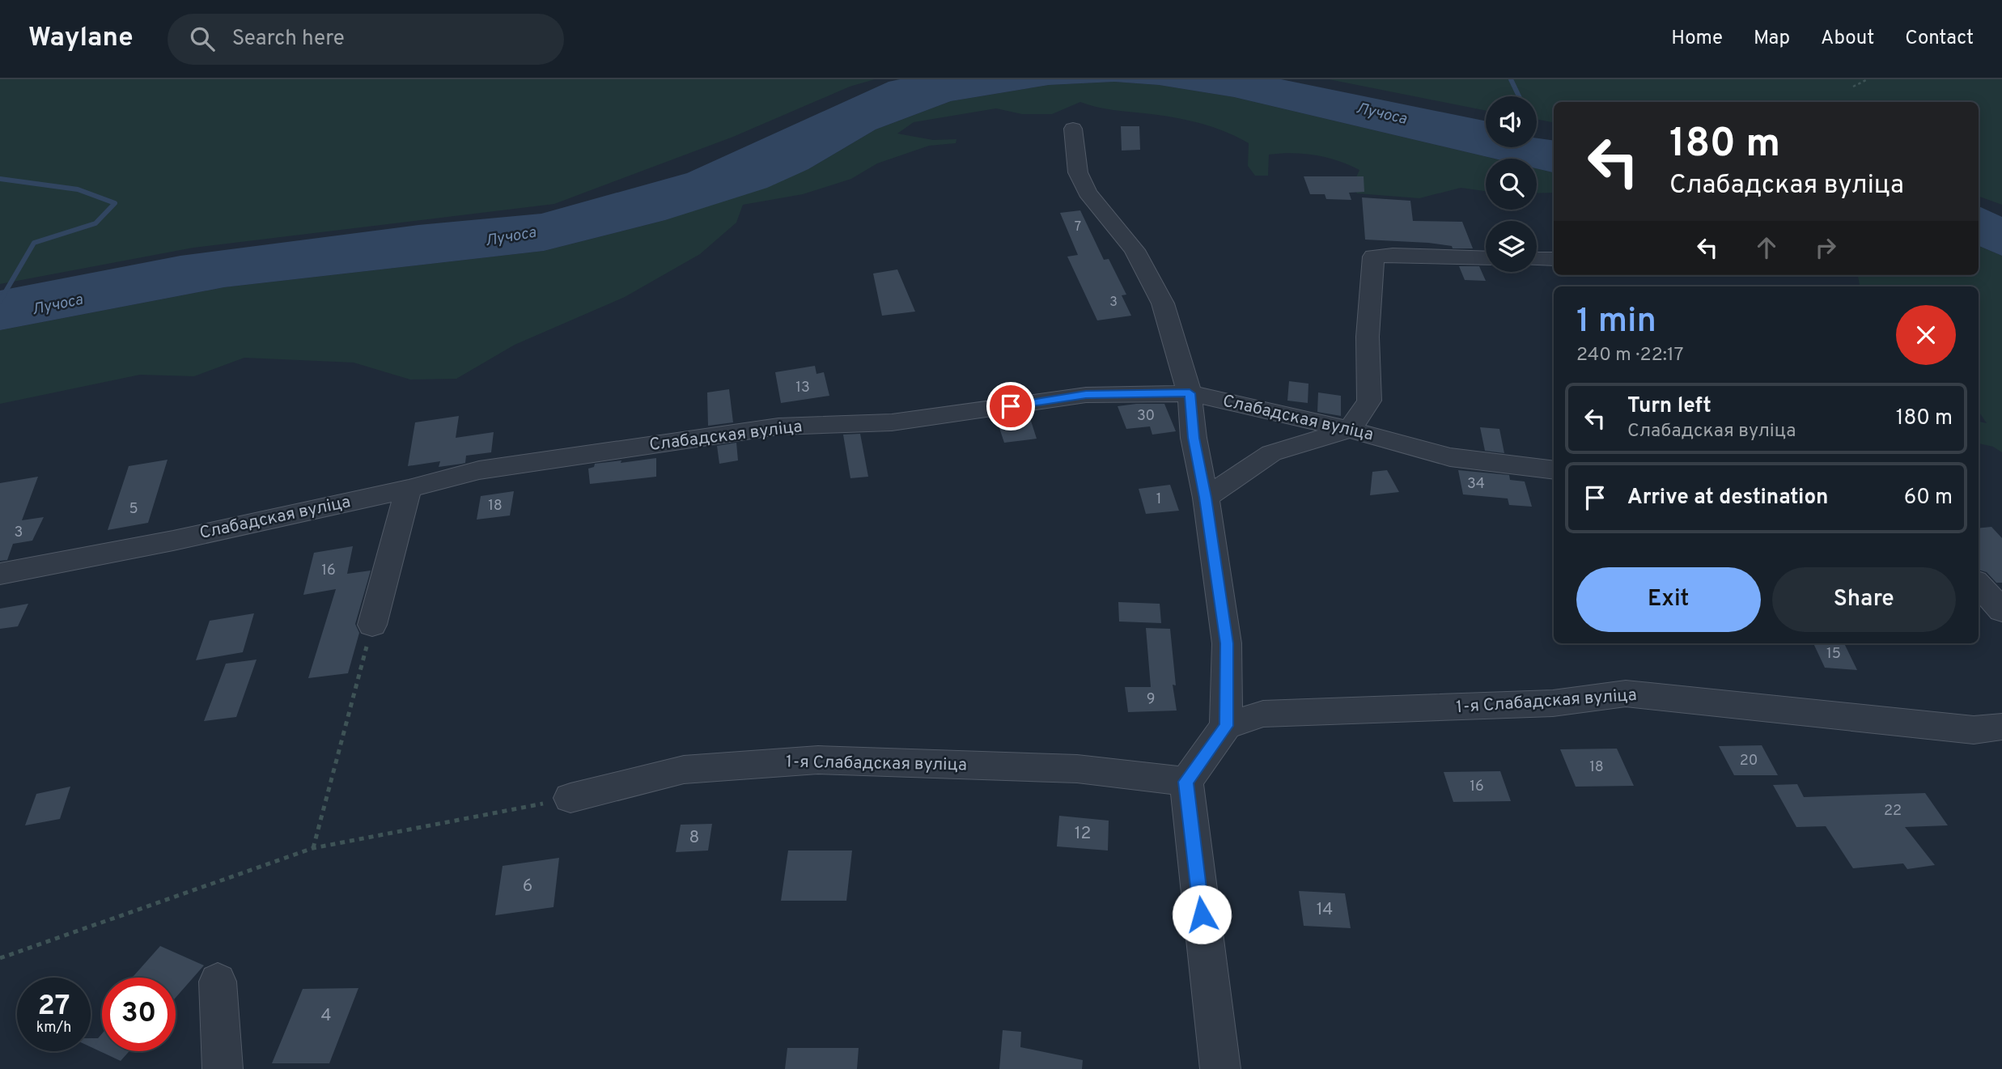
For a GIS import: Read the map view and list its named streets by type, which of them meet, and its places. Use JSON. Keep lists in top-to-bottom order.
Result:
{
  "streets": {
    "street": ["Слабадская вуліца", "1-я Слабадская вуліца"]
  },
  "water": ["Лучоса"],
  "house_numbers": [
    "7",
    "3",
    "13",
    "30",
    "34",
    "1",
    "18",
    "5",
    "3",
    "16",
    "15",
    "9",
    "20",
    "18",
    "16",
    "22",
    "12",
    "8",
    "6",
    "14",
    "4"
  ],
  "page": {
    "header": "Waylane",
    "search": "Search here",
    "nav": [
      "Home",
      "Map",
      "About",
      "Contact"
    ],
    "turn": ["180 m", "Слабадская вуліца"],
    "heading": ["1 min", "240 m · 22:17"],
    "list": [
      {
        "name": "Turn left",
        "note": "Слабадская вуліца",
        "value": "180 m"
      },
      {
        "name": "Arrive at destination",
        "value": "60 m"
      }
    ],
    "buttons": ["Exit", "Share"],
    "speed": "27 km/h",
    "limit": "30"
  }
}
